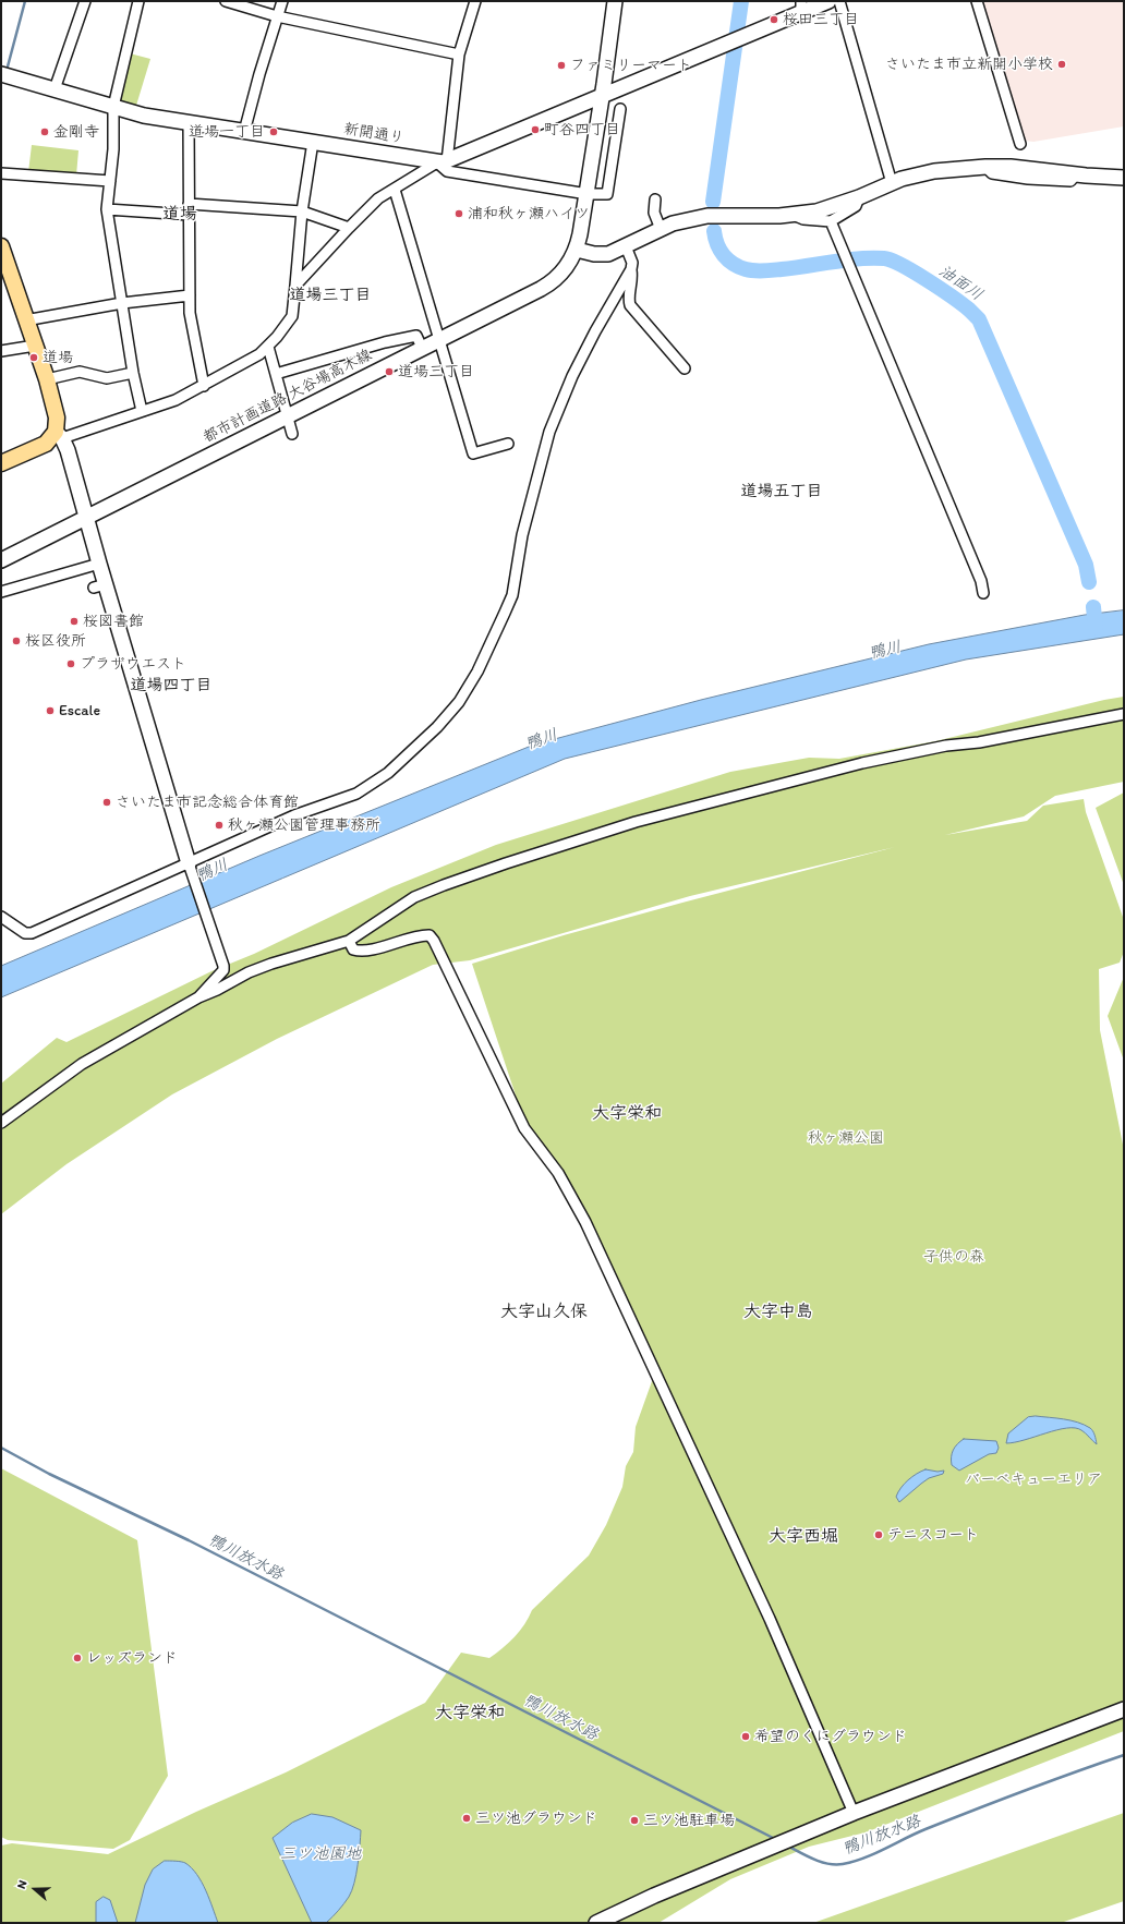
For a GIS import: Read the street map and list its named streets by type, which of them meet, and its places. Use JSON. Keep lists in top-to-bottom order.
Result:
{
  "streets": {
    "street": ["新開通り", "都市計画道路 大谷場高木線"]
  },
  "districts": [
    "道場",
    "道場三丁目",
    "道場五丁目",
    "道場四丁目",
    "大字栄和",
    "大字山久保",
    "大字中島",
    "大字西堀",
    "大字栄和"
  ],
  "water": [
    "油面川",
    "鴨川",
    "鴨川放水路",
    "三ツ池園地"
  ],
  "parks": ["秋ヶ瀬公園", "子供の森", "バーベキューエリア"],
  "places": [
    "桜田三丁目",
    "さいたま市立新開小学校",
    "ファミリーマート",
    "町谷四丁目",
    "金剛寺",
    "道場一丁目",
    "浦和秋ヶ瀬ハイツ",
    "道場",
    "道場三丁目",
    "桜図書館",
    "桜区役所",
    "プラザウエスト",
    "Escale",
    "さいたま市記念総合体育館",
    "秋ヶ瀬公園管理事務所",
    "テニスコート",
    "レッズランド",
    "希望のくにグラウンド",
    "三ツ池グラウンド",
    "三ツ池駐車場"
  ],
  "north": "left"
}
